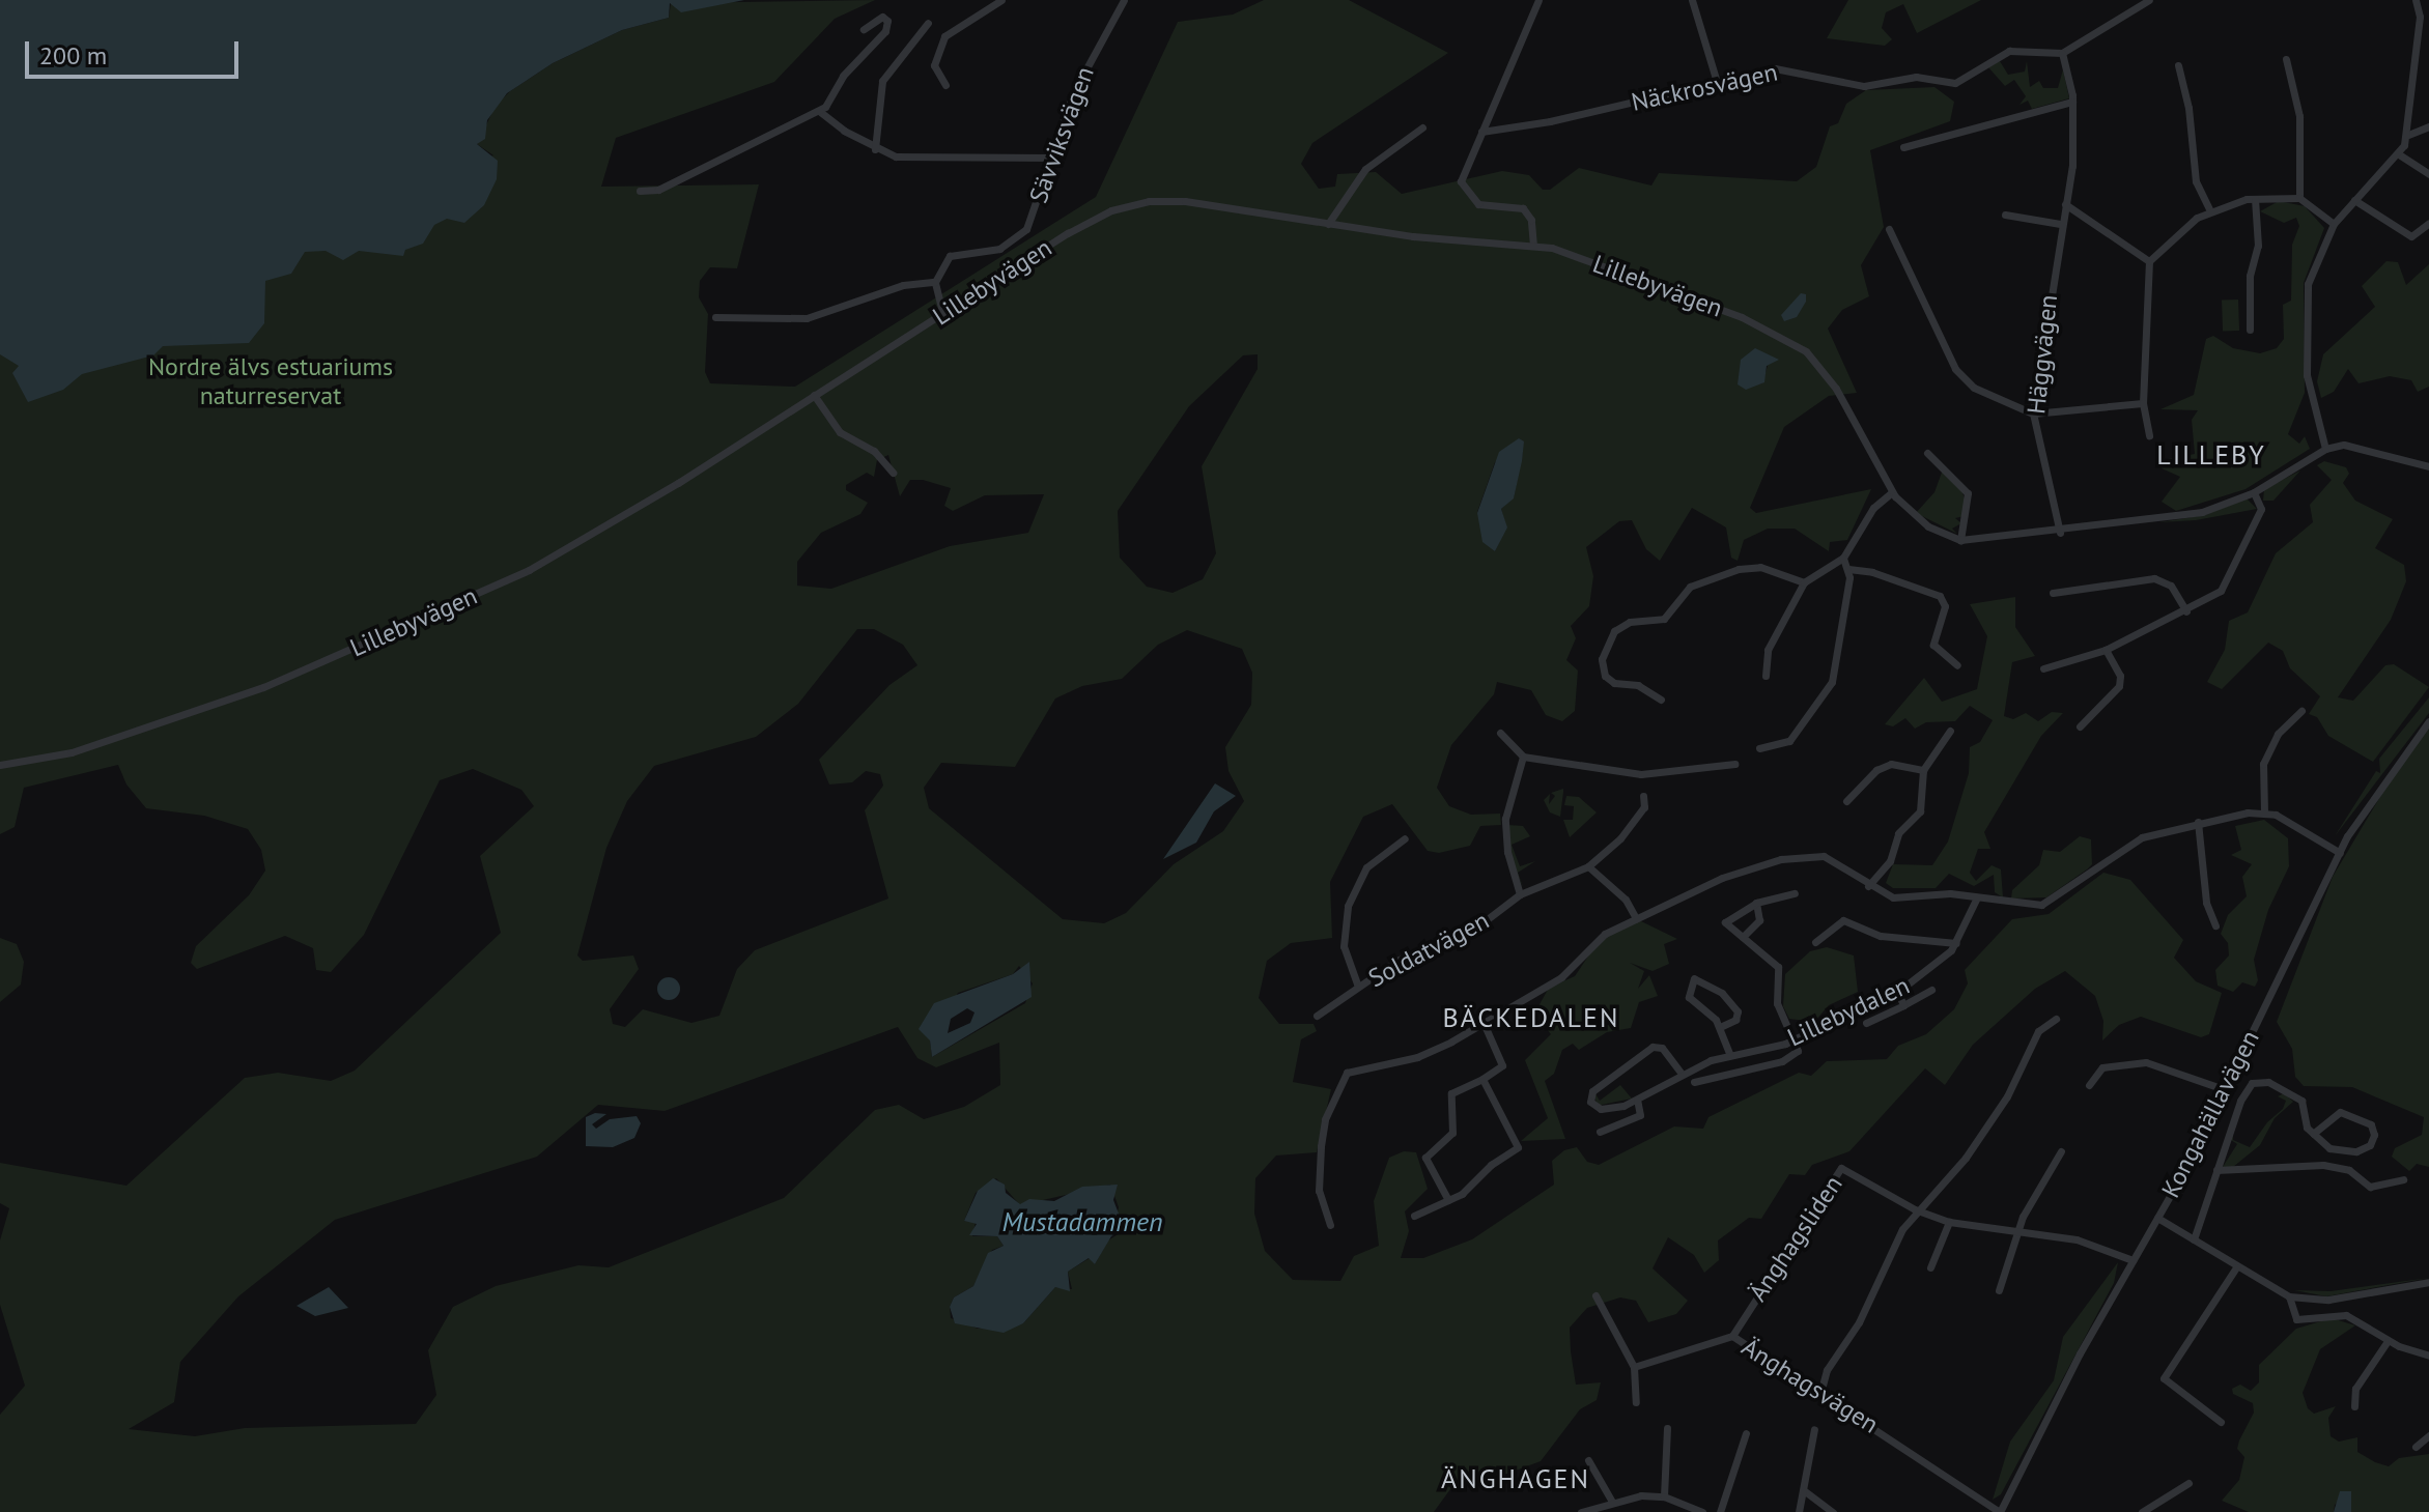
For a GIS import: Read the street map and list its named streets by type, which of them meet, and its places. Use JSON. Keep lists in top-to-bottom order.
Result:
{
  "streets": {
    "street": [
      "Näckrosvägen",
      "Sävviksvägen",
      "Lillebyvägen",
      "Häggvägen",
      "Soldatvägen",
      "Lillebydalen",
      "Kongahällavägen",
      "Änghagsliden",
      "Änghagsvägen"
    ]
  },
  "crossings": [
    ["Näckrosvägen", "Häggvägen"],
    ["Kongahällavägen", "Änghagsvägen"],
    ["Änghagsliden", "Änghagsvägen"]
  ],
  "districts": ["LILLEBY", "BÄCKEDALEN", "ÄNGHAGEN"],
  "water": ["Mustadammen"],
  "parks": ["Nordre älvs estuariums naturreservat"],
  "scale_bar": "200 m"
}
